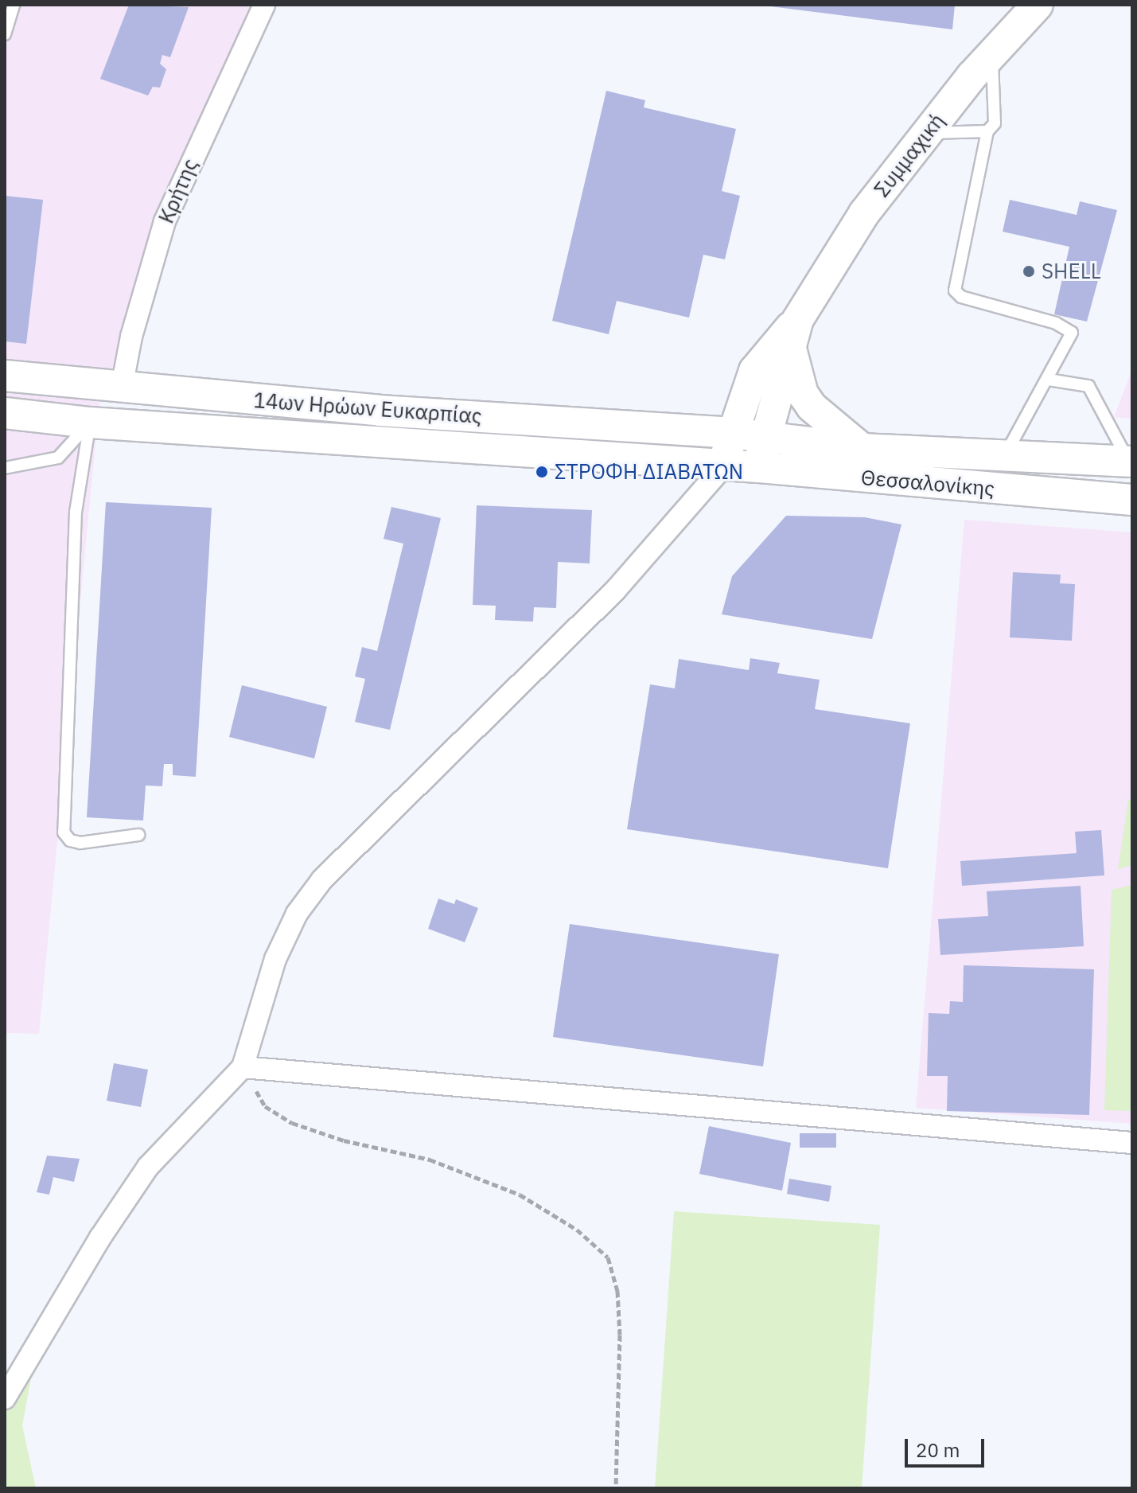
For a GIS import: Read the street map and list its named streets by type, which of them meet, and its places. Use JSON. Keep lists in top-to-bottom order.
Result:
{
  "streets": {
    "main road": ["Συμμαχική", "14ων Ηρώων Ευκαρπίας", "Θεσσαλονίκης"],
    "street": ["Κρήτης"]
  },
  "crossings": [
    ["Συμμαχική", "14ων Ηρώων Ευκαρπίας"],
    ["Συμμαχική", "Θεσσαλονίκης"],
    ["Κρήτης", "14ων Ηρώων Ευκαρπίας"],
    ["14ων Ηρώων Ευκαρπίας", "Θεσσαλονίκης"]
  ],
  "places": ["SHELL", "ΣΤΡΟΦΗ ΔΙΑΒΑΤΩΝ"],
  "scale_bar": "20 m"
}
